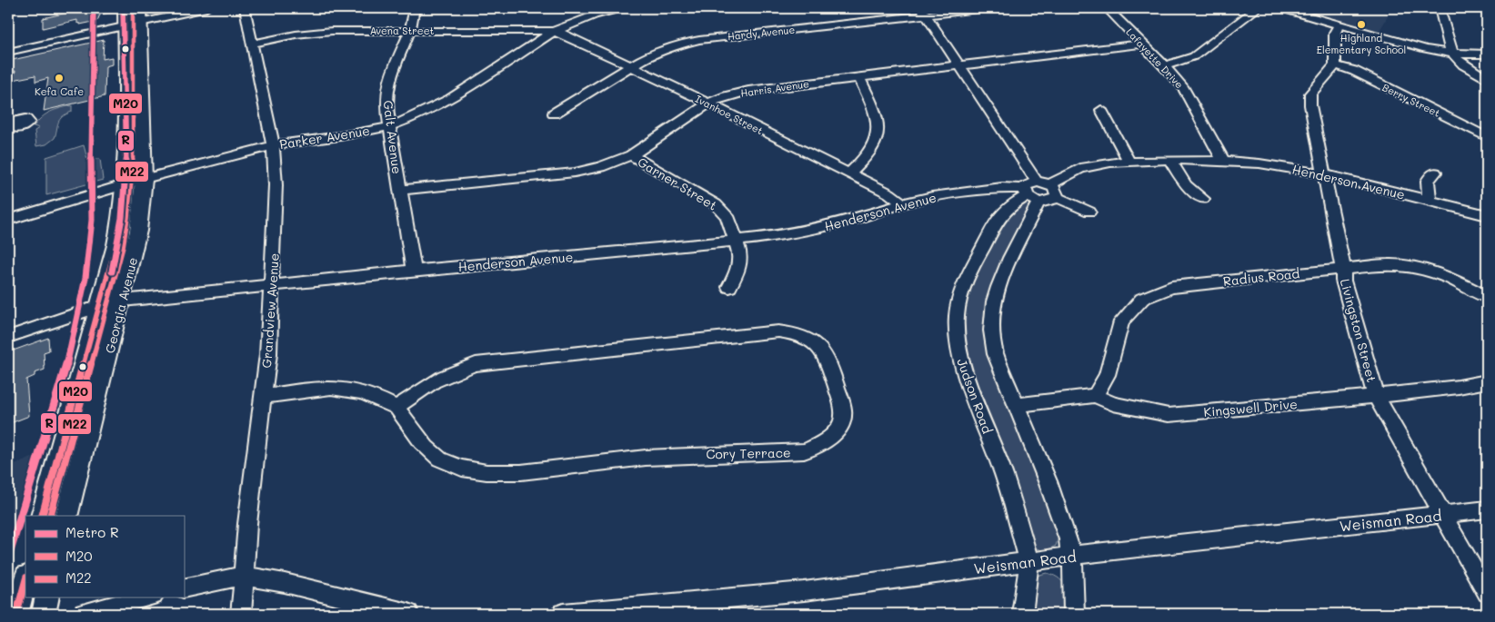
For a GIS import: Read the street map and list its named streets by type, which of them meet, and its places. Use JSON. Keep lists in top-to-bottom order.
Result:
{
  "streets": {
    "main road": ["Georgia Avenue"],
    "street": [
      "Avena Street",
      "Hardy Avenue",
      "Lafayette Drive",
      "Harris Avenue",
      "Berry Street",
      "Ivanhoe Street",
      "Parker Avenue",
      "Galt Avenue",
      "Henderson Avenue",
      "Garner Street",
      "Radius Road",
      "Grandview Avenue",
      "Livingston Street",
      "Judson Road",
      "Kingswell Drive",
      "Cory Terrace",
      "Weisman Road"
    ]
  },
  "crossings": [
    ["Avena Street", "Ivanhoe Street"],
    ["Avena Street", "Parker Avenue"],
    ["Avena Street", "Galt Avenue"],
    ["Avena Street", "Grandview Avenue"],
    ["Hardy Avenue", "Ivanhoe Street"],
    ["Lafayette Drive", "Harris Avenue"],
    ["Lafayette Drive", "Henderson Avenue"],
    ["Harris Avenue", "Ivanhoe Street"],
    ["Harris Avenue", "Galt Avenue"],
    ["Harris Avenue", "Garner Street"],
    ["Berry Street", "Livingston Street"],
    ["Ivanhoe Street", "Parker Avenue"],
    ["Ivanhoe Street", "Henderson Avenue"],
    ["Parker Avenue", "Galt Avenue"],
    ["Parker Avenue", "Georgia Avenue"],
    ["Parker Avenue", "Grandview Avenue"],
    ["Galt Avenue", "Henderson Avenue"],
    ["Henderson Avenue", "Garner Street"],
    ["Henderson Avenue", "Georgia Avenue"],
    ["Henderson Avenue", "Grandview Avenue"],
    ["Henderson Avenue", "Livingston Street"],
    ["Henderson Avenue", "Judson Road"],
    ["Radius Road", "Livingston Street"],
    ["Radius Road", "Kingswell Drive"],
    ["Grandview Avenue", "Cory Terrace"],
    ["Livingston Street", "Kingswell Drive"],
    ["Livingston Street", "Weisman Road"],
    ["Judson Road", "Weisman Road"]
  ],
  "places": ["Highland Elementary School", "Kefa Cafe"],
  "lines": ["metro line R", "transit line M20", "transit line M22"],
  "legend": ["Metro R", "M20", "M22"]
}
